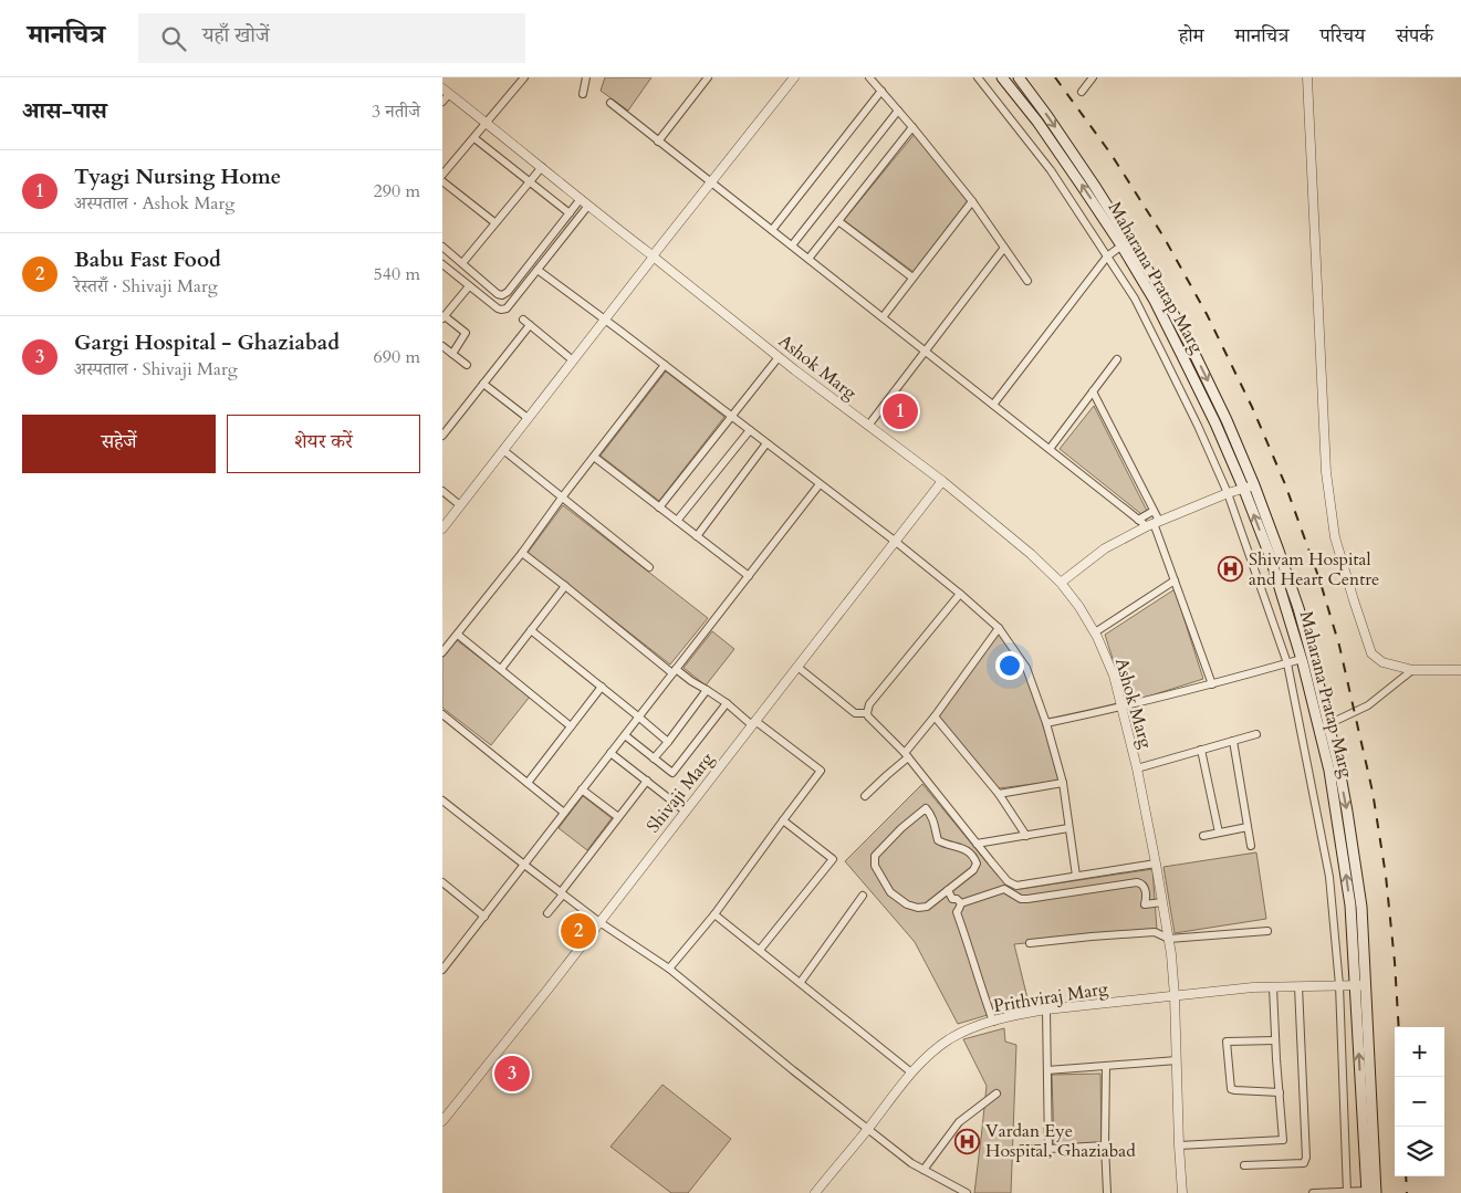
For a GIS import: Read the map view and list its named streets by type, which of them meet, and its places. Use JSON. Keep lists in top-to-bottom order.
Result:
{
  "streets": {
    "main road": ["Maharana Pratap Marg"],
    "street": ["Ashok Marg", "Shivaji Marg", "Prithviraj Marg"]
  },
  "crossings": [
    ["Maharana Pratap Marg", "Prithviraj Marg"],
    ["Ashok Marg", "Shivaji Marg"],
    ["Ashok Marg", "Prithviraj Marg"]
  ],
  "places": {
    "hospital": ["Shivam Hospital and Heart Centre", "Vardan Eye Hospital, Ghaziabad"]
  },
  "page": {
    "header": "मानचित्र",
    "search": "यहाँ खोजें",
    "nav": [
      "होम",
      "मानचित्र",
      "परिचय",
      "संपर्क"
    ],
    "heading": ["आस-पास", "3 नतीजे"],
    "list": [
      {
        "mark": "1",
        "name": "Tyagi Nursing Home",
        "note": "अस्पताल · Ashok Marg",
        "value": "290 m"
      },
      {
        "mark": "2",
        "name": "Babu Fast Food",
        "note": "रेस्तराँ · Shivaji Marg",
        "value": "540 m"
      },
      {
        "mark": "3",
        "name": "Gargi Hospital - Ghaziabad",
        "note": "अस्पताल · Shivaji Marg",
        "value": "690 m"
      }
    ],
    "pins": ["1", "2", "3"],
    "buttons": ["सहेजें", "शेयर करें"],
    "map_buttons": ["+", "−"]
  }
}
